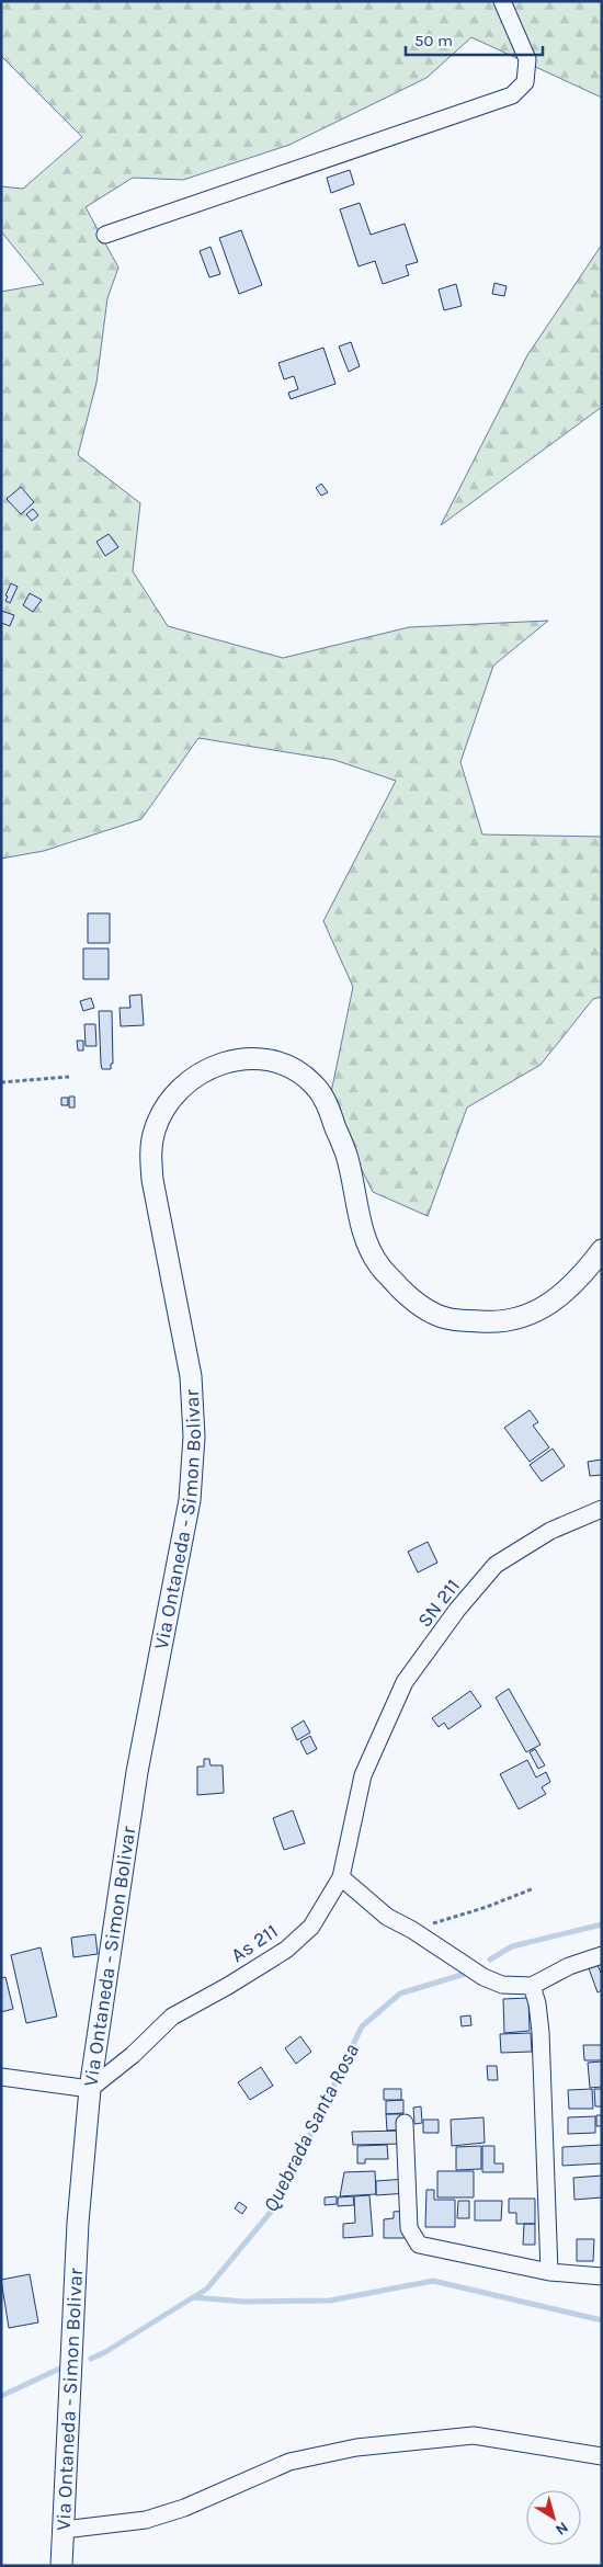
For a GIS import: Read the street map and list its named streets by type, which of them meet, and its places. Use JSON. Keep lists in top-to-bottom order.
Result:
{
  "streets": {
    "street": ["Via Ontaneda - Simon Bolivar", "SN 211", "As 211"]
  },
  "crossings": [
    ["Via Ontaneda - Simon Bolivar", "As 211"],
    ["SN 211", "As 211"]
  ],
  "water": ["Quebrada Santa Rosa"],
  "scale_bar": "50 m",
  "north": "bottom right"
}
